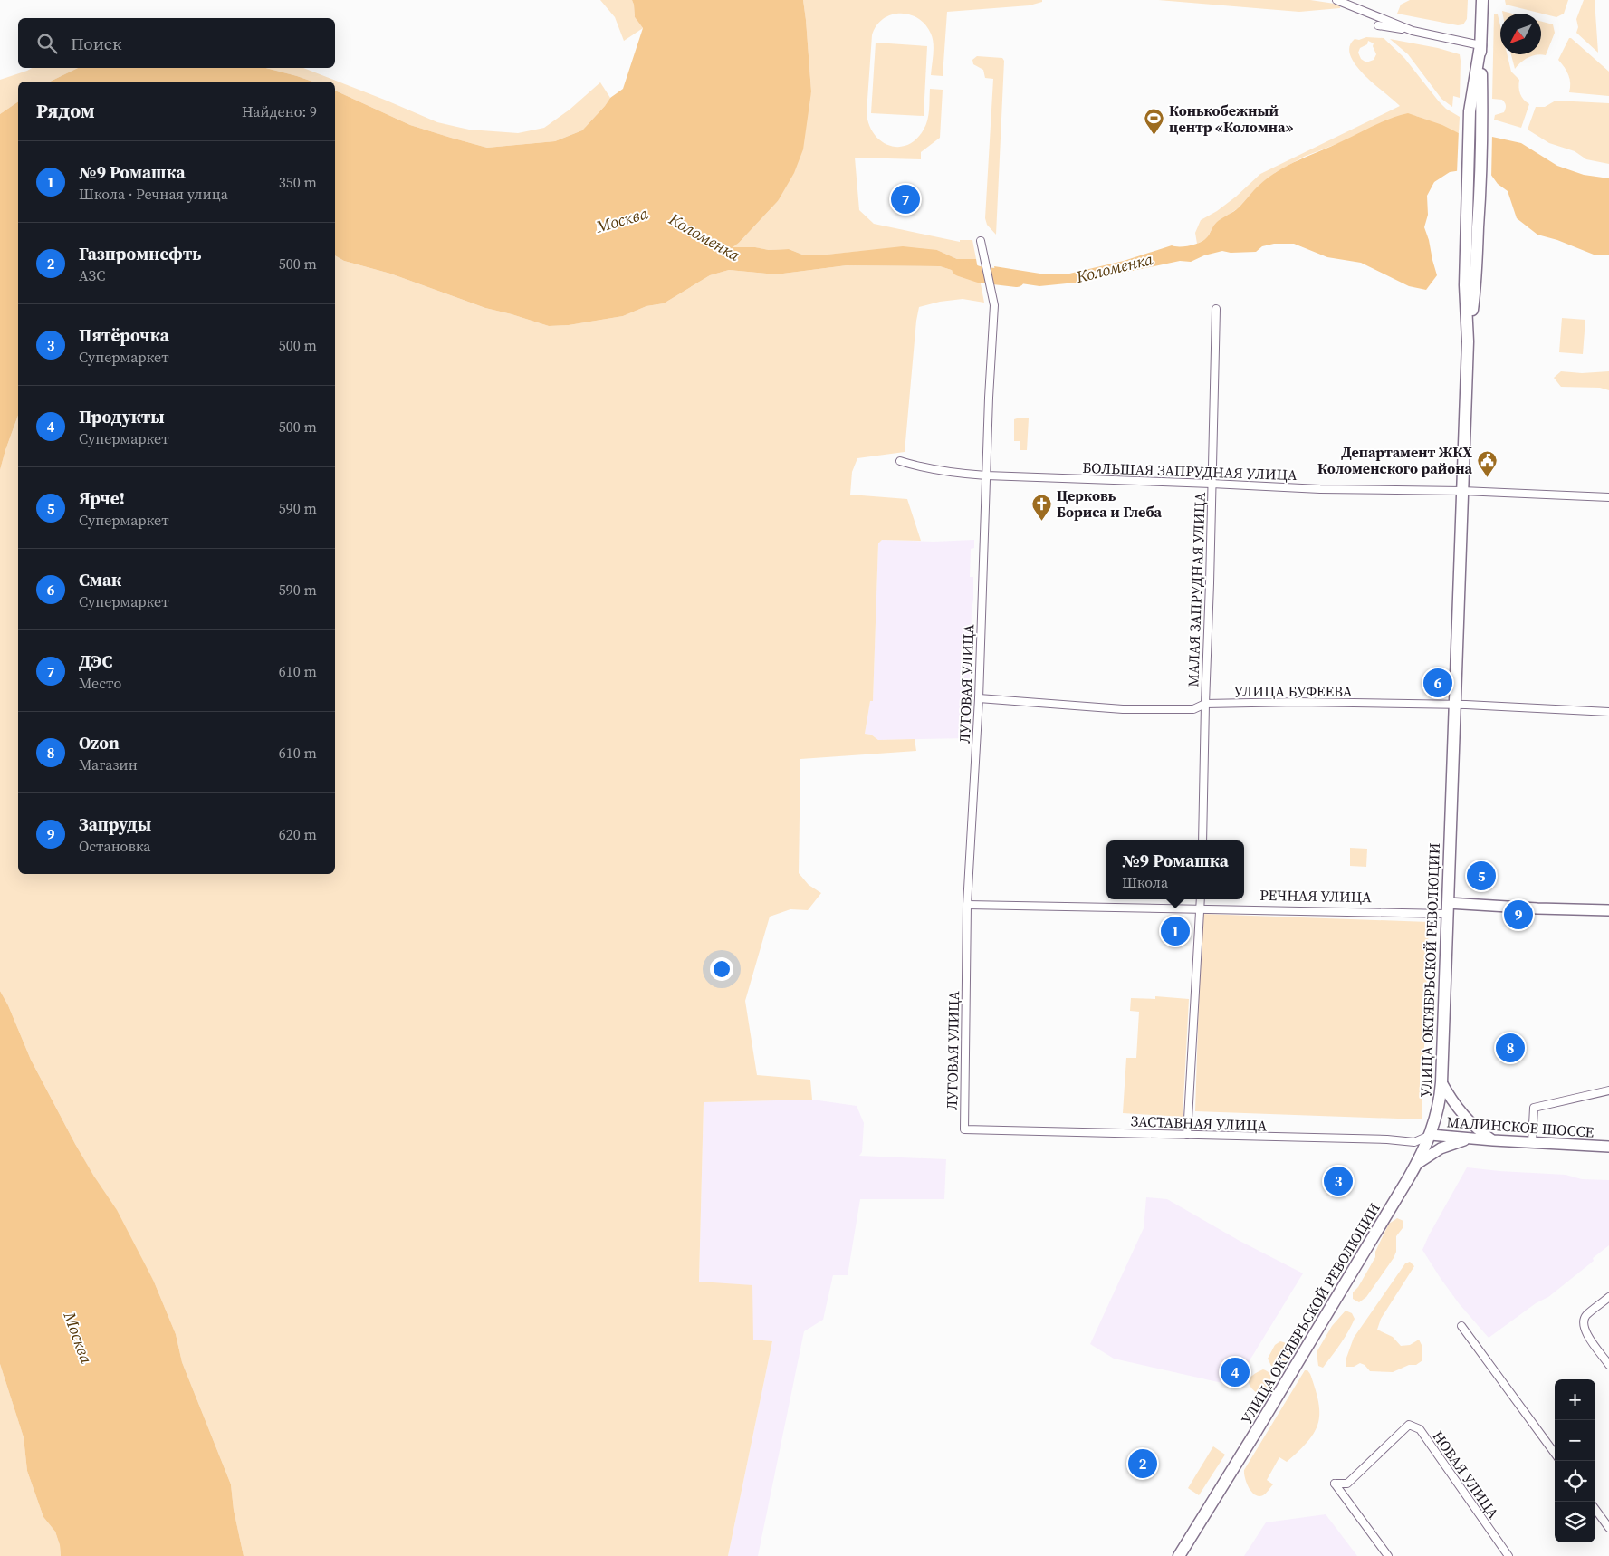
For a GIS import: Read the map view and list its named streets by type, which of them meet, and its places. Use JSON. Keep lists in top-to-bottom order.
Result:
{
  "streets": {
    "main road": ["РЕЧНАЯ УЛИЦА", "УЛИЦА ОКТЯБРЬСКОЙ РЕВОЛЮЦИИ", "МАЛИНСКОЕ ШОССЕ"],
    "street": [
      "БОЛЬШАЯ ЗАПРУДНАЯ УЛИЦА",
      "МАЛАЯ ЗАПРУДНАЯ УЛИЦА",
      "ЛУГОВАЯ УЛИЦА",
      "УЛИЦА БУФЕЕВА",
      "ЗАСТАВНАЯ УЛИЦА",
      "НОВАЯ УЛИЦА"
    ]
  },
  "crossings": [
    ["БОЛЬШАЯ ЗАПРУДНАЯ УЛИЦА", "МАЛАЯ ЗАПРУДНАЯ УЛИЦА"],
    ["БОЛЬШАЯ ЗАПРУДНАЯ УЛИЦА", "ЛУГОВАЯ УЛИЦА"],
    ["БОЛЬШАЯ ЗАПРУДНАЯ УЛИЦА", "УЛИЦА ОКТЯБРЬСКОЙ РЕВОЛЮЦИИ"],
    ["МАЛАЯ ЗАПРУДНАЯ УЛИЦА", "УЛИЦА БУФЕЕВА"],
    ["ЛУГОВАЯ УЛИЦА", "УЛИЦА БУФЕЕВА"],
    ["ЛУГОВАЯ УЛИЦА", "РЕЧНАЯ УЛИЦА"],
    ["ЛУГОВАЯ УЛИЦА", "ЗАСТАВНАЯ УЛИЦА"],
    ["УЛИЦА БУФЕЕВА", "УЛИЦА ОКТЯБРЬСКОЙ РЕВОЛЮЦИИ"],
    ["РЕЧНАЯ УЛИЦА", "УЛИЦА ОКТЯБРЬСКОЙ РЕВОЛЮЦИИ"],
    ["УЛИЦА ОКТЯБРЬСКОЙ РЕВОЛЮЦИИ", "ЗАСТАВНАЯ УЛИЦА"],
    ["УЛИЦА ОКТЯБРЬСКОЙ РЕВОЛЮЦИИ", "МАЛИНСКОЕ ШОССЕ"],
    ["ЗАСТАВНАЯ УЛИЦА", "МАЛИНСКОЕ ШОССЕ"]
  ],
  "water": ["Москва", "Коломенка"],
  "places": {
    "sports": ["Конькобежный центр «Коломна»"],
    "public building": ["Департамент ЖКХ Коломенского района"],
    "church": ["Церковь Бориса и Глеба"]
  },
  "north": "bottom left",
  "page": {
    "search": "Поиск",
    "heading": ["Рядом", "Найдено: 9"],
    "list": [
      {
        "mark": "1",
        "name": "№9 Ромашка",
        "note": "Школа · Речная улица",
        "value": "350 m"
      },
      {
        "mark": "2",
        "name": "Газпромнефть",
        "note": "АЗС",
        "value": "500 m"
      },
      {
        "mark": "3",
        "name": "Пятёрочка",
        "note": "Супермаркет",
        "value": "500 m"
      },
      {
        "mark": "4",
        "name": "Продукты",
        "note": "Супермаркет",
        "value": "500 m"
      },
      {
        "mark": "5",
        "name": "Ярче!",
        "note": "Супермаркет",
        "value": "590 m"
      },
      {
        "mark": "6",
        "name": "Смак",
        "note": "Супермаркет",
        "value": "590 m"
      },
      {
        "mark": "7",
        "name": "ДЭС",
        "note": "Место",
        "value": "610 m"
      },
      {
        "mark": "8",
        "name": "Ozon",
        "note": "Магазин",
        "value": "610 m"
      },
      {
        "mark": "9",
        "name": "Запруды",
        "note": "Остановка",
        "value": "620 m"
      }
    ],
    "pins": [
      "7",
      "6",
      "5",
      "9",
      "1",
      "8",
      "3",
      "4",
      "2"
    ],
    "popup": ["№9 Ромашка", "Школа"],
    "map_buttons": ["+", "−"]
  }
}
